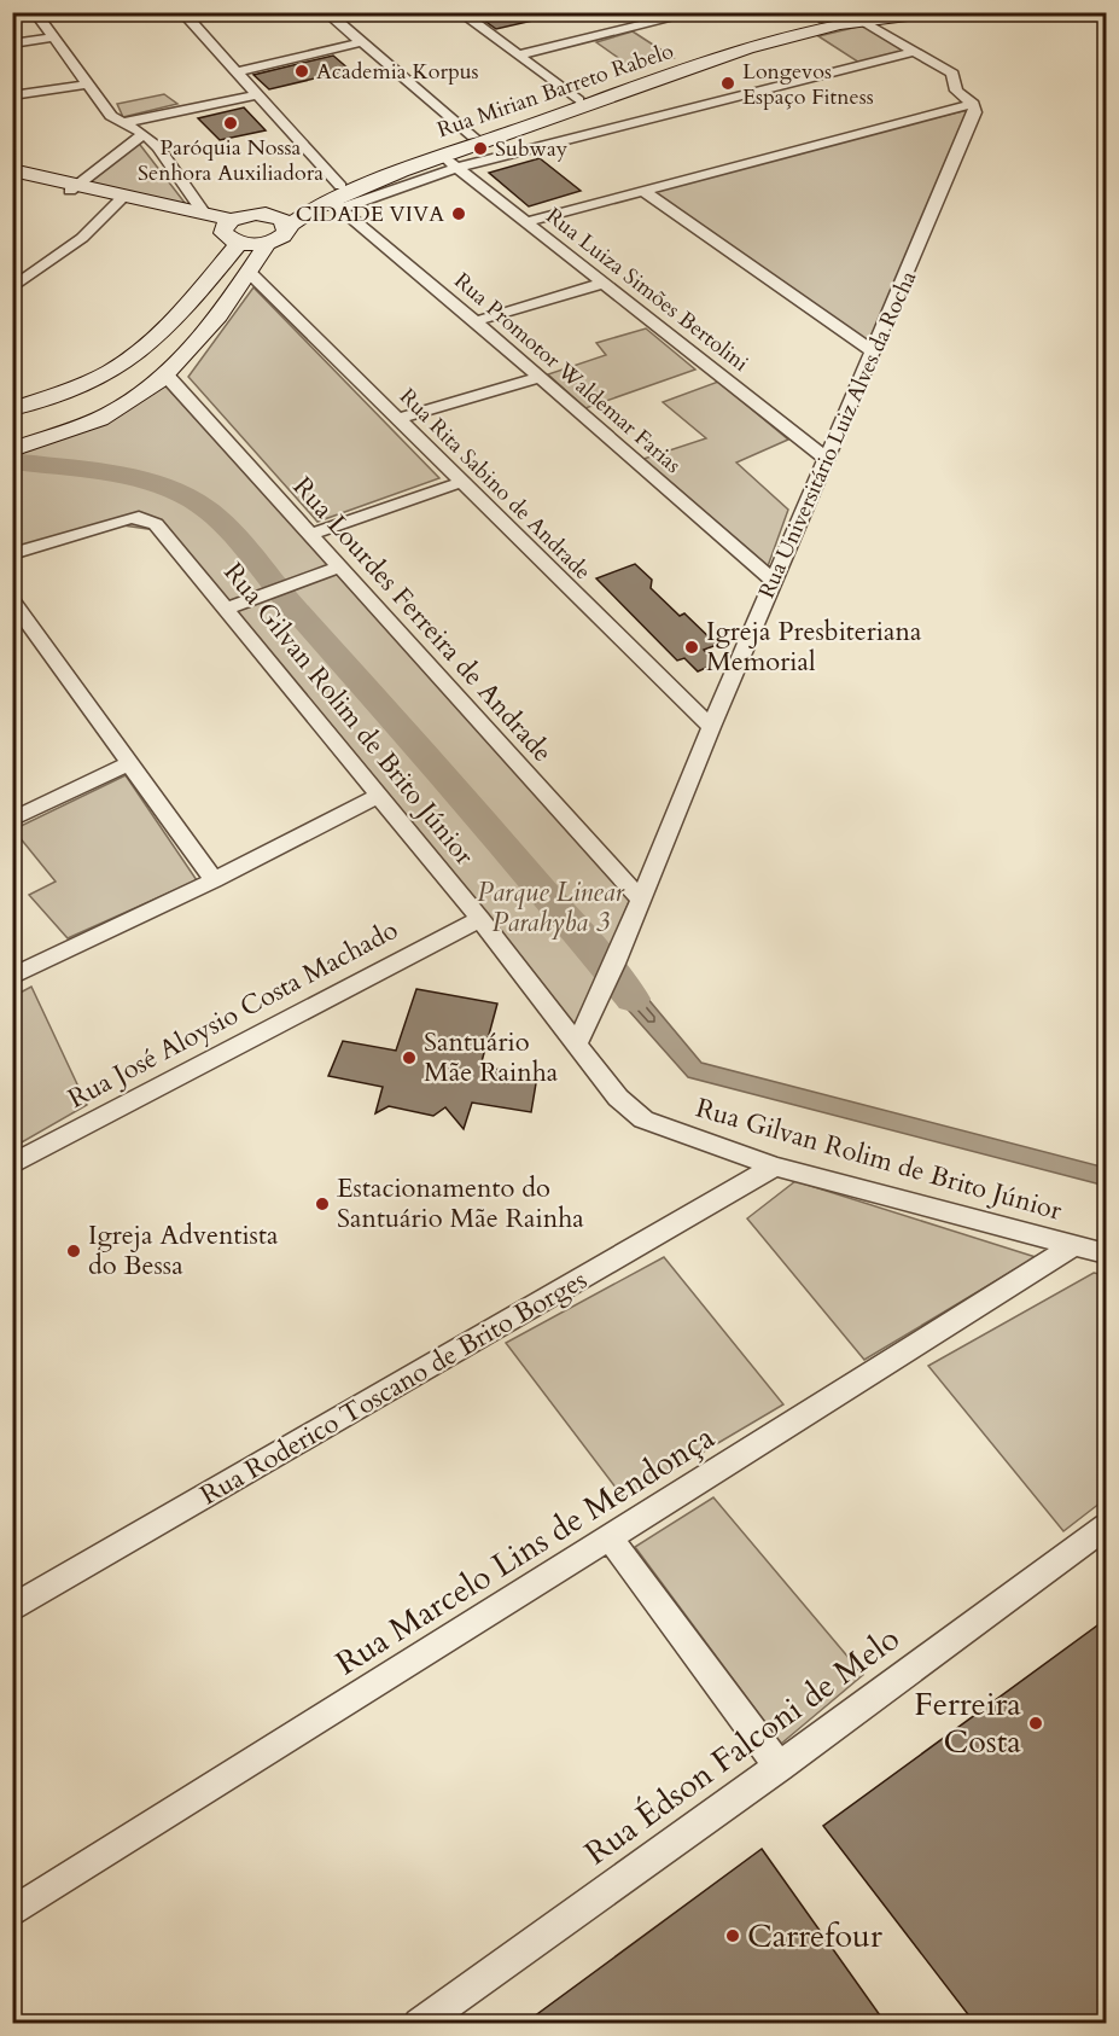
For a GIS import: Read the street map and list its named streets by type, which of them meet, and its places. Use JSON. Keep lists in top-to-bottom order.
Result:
{
  "streets": {
    "main road": ["Rua Mirian Barreto Rabelo"],
    "street": [
      "Rua Luiza Simões Bertolini",
      "Rua Promotor Waldemar Farias",
      "Rua Universitário Luiz Alves da Rocha",
      "Rua Rita Sabino de Andrade",
      "Rua Lourdes Ferreira de Andrade",
      "Rua Gilvan Rolim de Brito Júnior",
      "Rua José Aloysio Costa Machado",
      "Rua Roderico Toscano de Brito Borges",
      "Rua Marcelo Lins de Mendonça",
      "Rua Édson Falconi de Melo"
    ]
  },
  "crossings": [
    ["Rua Mirian Barreto Rabelo", "Rua Luiza Simões Bertolini"],
    ["Rua Mirian Barreto Rabelo", "Rua Promotor Waldemar Farias"],
    ["Rua Luiza Simões Bertolini", "Rua Universitário Luiz Alves da Rocha"],
    ["Rua Promotor Waldemar Farias", "Rua Universitário Luiz Alves da Rocha"],
    ["Rua Universitário Luiz Alves da Rocha", "Rua Rita Sabino de Andrade"],
    ["Rua Universitário Luiz Alves da Rocha", "Rua Lourdes Ferreira de Andrade"],
    ["Rua Universitário Luiz Alves da Rocha", "Rua Gilvan Rolim de Brito Júnior"],
    ["Rua Gilvan Rolim de Brito Júnior", "Rua José Aloysio Costa Machado"],
    ["Rua Gilvan Rolim de Brito Júnior", "Rua Roderico Toscano de Brito Borges"],
    ["Rua Gilvan Rolim de Brito Júnior", "Rua Marcelo Lins de Mendonça"]
  ],
  "parks": ["Parque Linear Parahyba 3"],
  "places": [
    "Academia Korpus",
    "Longevos Espaço Fitness",
    "Paróquia Nossa Senhora Auxiliadora",
    "Subway",
    "CIDADE VIVA",
    "Igreja Presbiteriana Memorial",
    "Santuário Mãe Rainha",
    "Estacionamento do Santuário Mãe Rainha",
    "Igreja Adventista do Bessa",
    "Ferreira Costa",
    "Carrefour"
  ]
}
